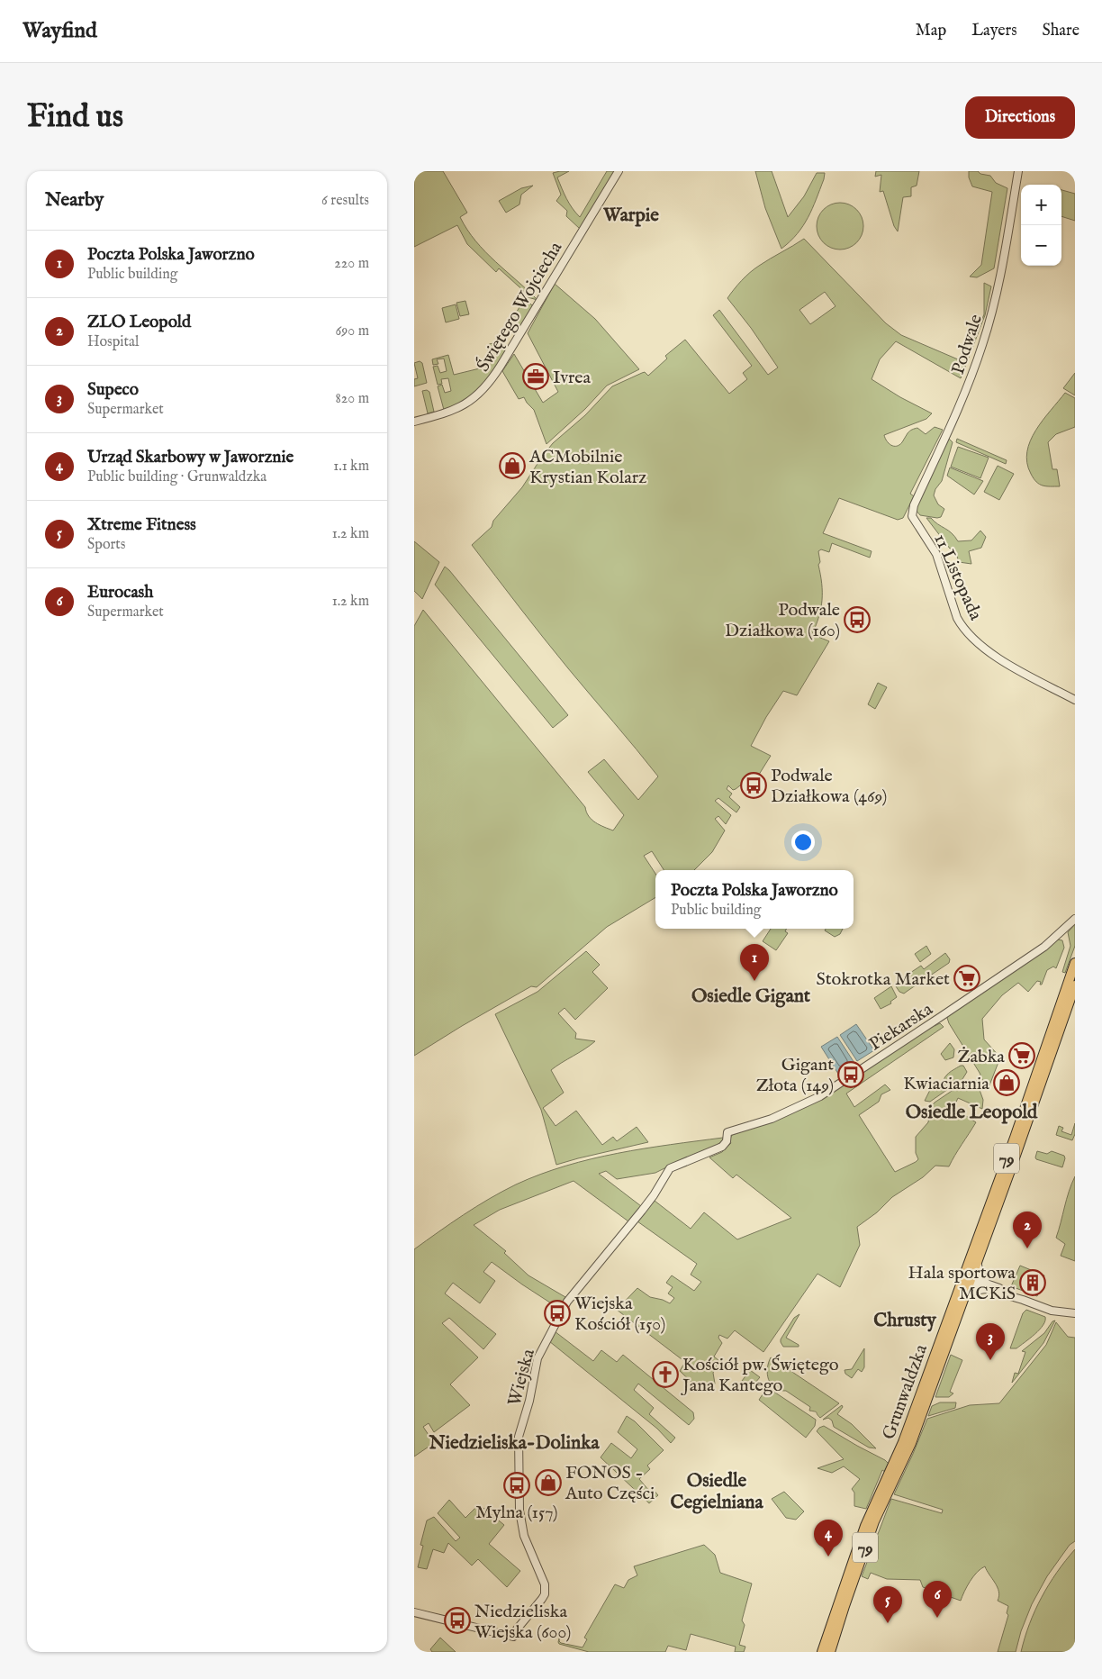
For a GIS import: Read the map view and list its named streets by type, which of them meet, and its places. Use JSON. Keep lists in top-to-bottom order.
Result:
{
  "streets": {
    "main road": ["79", "Grunwaldzka"],
    "street": [
      "Świętego Wojciecha",
      "Podwale",
      "11 Listopada",
      "Piekarska",
      "Wiejska"
    ]
  },
  "crossings": [
    ["Podwale", "11 Listopada"],
    ["Piekarska", "Wiejska"]
  ],
  "districts": [
    "Warpie",
    "Osiedle Gigant",
    "Osiedle Leopold",
    "Chrusty",
    "Niedzieliska-Dolinka",
    "Osiedle Cegielniana"
  ],
  "places": {
    "office": ["Ivrea"],
    "shop": ["ACMobilnie Krystian Kolarz", "Kwiaciarnia", "FONOS - Auto Części"],
    "bus stop": [
      "Podwale Działkowa (160)",
      "Podwale Działkowa (469)",
      "Gigant Złota (149)",
      "Wiejska Kościół (150)",
      "Mylna (157)",
      "Niedzieliska Wiejska (600)"
    ],
    "supermarket": ["Stokrotka Market", "Żabka"],
    "building": ["Hala sportowa MCKiS"],
    "church": ["Kościół pw. Świętego Jana Kantego"]
  },
  "page": {
    "header": "Wayfind",
    "nav": ["Map", "Layers", "Share"],
    "buttons": "Directions",
    "title": "Find us",
    "heading": ["Nearby", "6 results"],
    "map_buttons": ["+", "−"],
    "list": [
      {
        "mark": "1",
        "name": "Poczta Polska Jaworzno",
        "note": "Public building",
        "value": "220 m"
      },
      {
        "mark": "2",
        "name": "ZLO Leopold",
        "note": "Hospital",
        "value": "690 m"
      },
      {
        "mark": "3",
        "name": "Supeco",
        "note": "Supermarket",
        "value": "820 m"
      },
      {
        "mark": "4",
        "name": "Urząd Skarbowy w Jaworznie",
        "note": "Public building · Grunwaldzka",
        "value": "1.1 km"
      },
      {
        "mark": "5",
        "name": "Xtreme Fitness",
        "note": "Sports",
        "value": "1.2 km"
      },
      {
        "mark": "6",
        "name": "Eurocash",
        "note": "Supermarket",
        "value": "1.2 km"
      }
    ],
    "popup": ["Poczta Polska Jaworzno", "Public building"],
    "pins": [
      "1",
      "2",
      "3",
      "4",
      "6",
      "5"
    ]
  }
}
